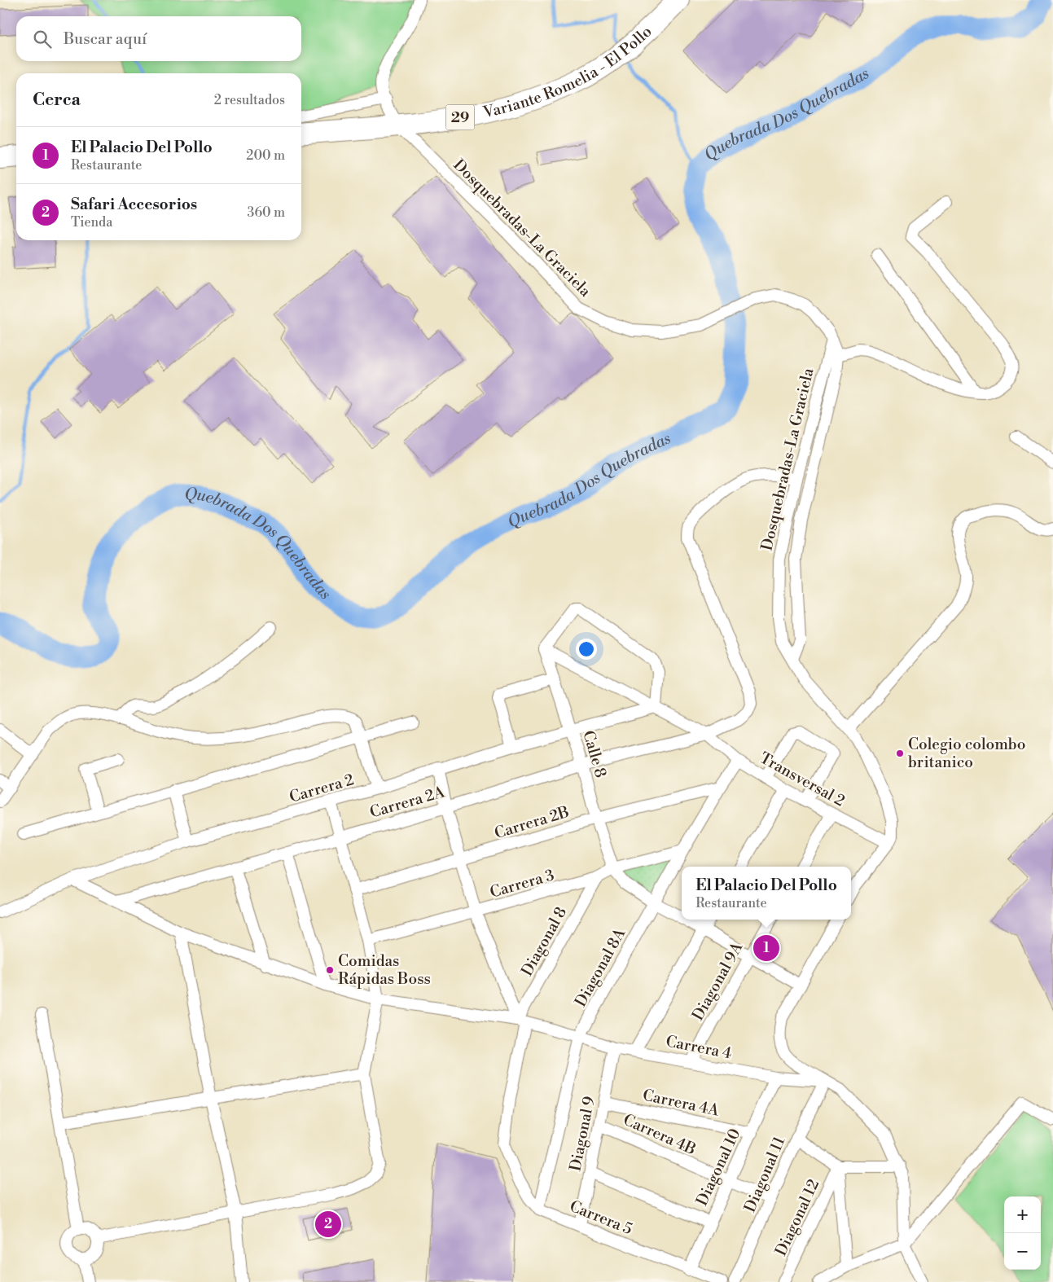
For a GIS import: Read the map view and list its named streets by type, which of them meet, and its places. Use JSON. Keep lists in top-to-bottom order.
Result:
{
  "streets": {
    "highway": ["Variante Romelia - El Pollo", "29"],
    "street": [
      "Dosquebradas-La Graciela",
      "Calle 8",
      "Transversal 2",
      "Carrera 2",
      "Carrera 2A",
      "Carrera 2B",
      "Carrera 3",
      "Diagonal 8",
      "Diagonal 8A",
      "Diagonal 9A",
      "Carrera 4",
      "Carrera 4A",
      "Diagonal 9",
      "Carrera 4B",
      "Diagonal 10",
      "Diagonal 11",
      "Carrera 5",
      "Diagonal 12"
    ]
  },
  "crossings": [
    ["Variante Romelia - El Pollo", "Dosquebradas-La Graciela"],
    ["Dosquebradas-La Graciela", "Transversal 2"],
    ["Dosquebradas-La Graciela", "Carrera 2A"],
    ["Calle 8", "Transversal 2"],
    ["Calle 8", "Carrera 2"],
    ["Calle 8", "Carrera 2A"],
    ["Calle 8", "Carrera 2B"],
    ["Calle 8", "Carrera 3"],
    ["Transversal 2", "Carrera 2"],
    ["Transversal 2", "Carrera 2A"],
    ["Transversal 2", "Diagonal 8A"],
    ["Carrera 2", "Carrera 4"],
    ["Carrera 2A", "Carrera 4"],
    ["Carrera 2B", "Diagonal 8A"],
    ["Carrera 3", "Diagonal 8"],
    ["Carrera 3", "Diagonal 8A"],
    ["Diagonal 8", "Diagonal 8A"],
    ["Diagonal 8", "Carrera 4"],
    ["Diagonal 8", "Carrera 5"],
    ["Diagonal 8A", "Carrera 4"],
    ["Diagonal 8A", "Carrera 5"],
    ["Diagonal 9A", "Carrera 4"],
    ["Carrera 4", "Diagonal 9"],
    ["Carrera 4", "Diagonal 10"],
    ["Carrera 4", "Diagonal 11"],
    ["Carrera 4A", "Diagonal 9"],
    ["Carrera 4A", "Diagonal 10"],
    ["Diagonal 9", "Carrera 4B"],
    ["Diagonal 9", "Carrera 5"],
    ["Carrera 4B", "Diagonal 10"],
    ["Carrera 4B", "Diagonal 11"],
    ["Diagonal 10", "Carrera 5"]
  ],
  "water": ["Quebrada Dos Quebradas"],
  "places": ["Colegio colombo britanico", "Comidas Rápidas Boss"],
  "page": {
    "search": "Buscar aquí",
    "heading": ["Cerca", "2 resultados"],
    "list": [
      {
        "mark": "1",
        "name": "El Palacio Del Pollo",
        "note": "Restaurante",
        "value": "200 m"
      },
      {
        "mark": "2",
        "name": "Safari Accesorios",
        "note": "Tienda",
        "value": "360 m"
      }
    ],
    "popup": ["El Palacio Del Pollo", "Restaurante"],
    "pins": ["1", "2"],
    "map_buttons": ["+", "−"]
  }
}
